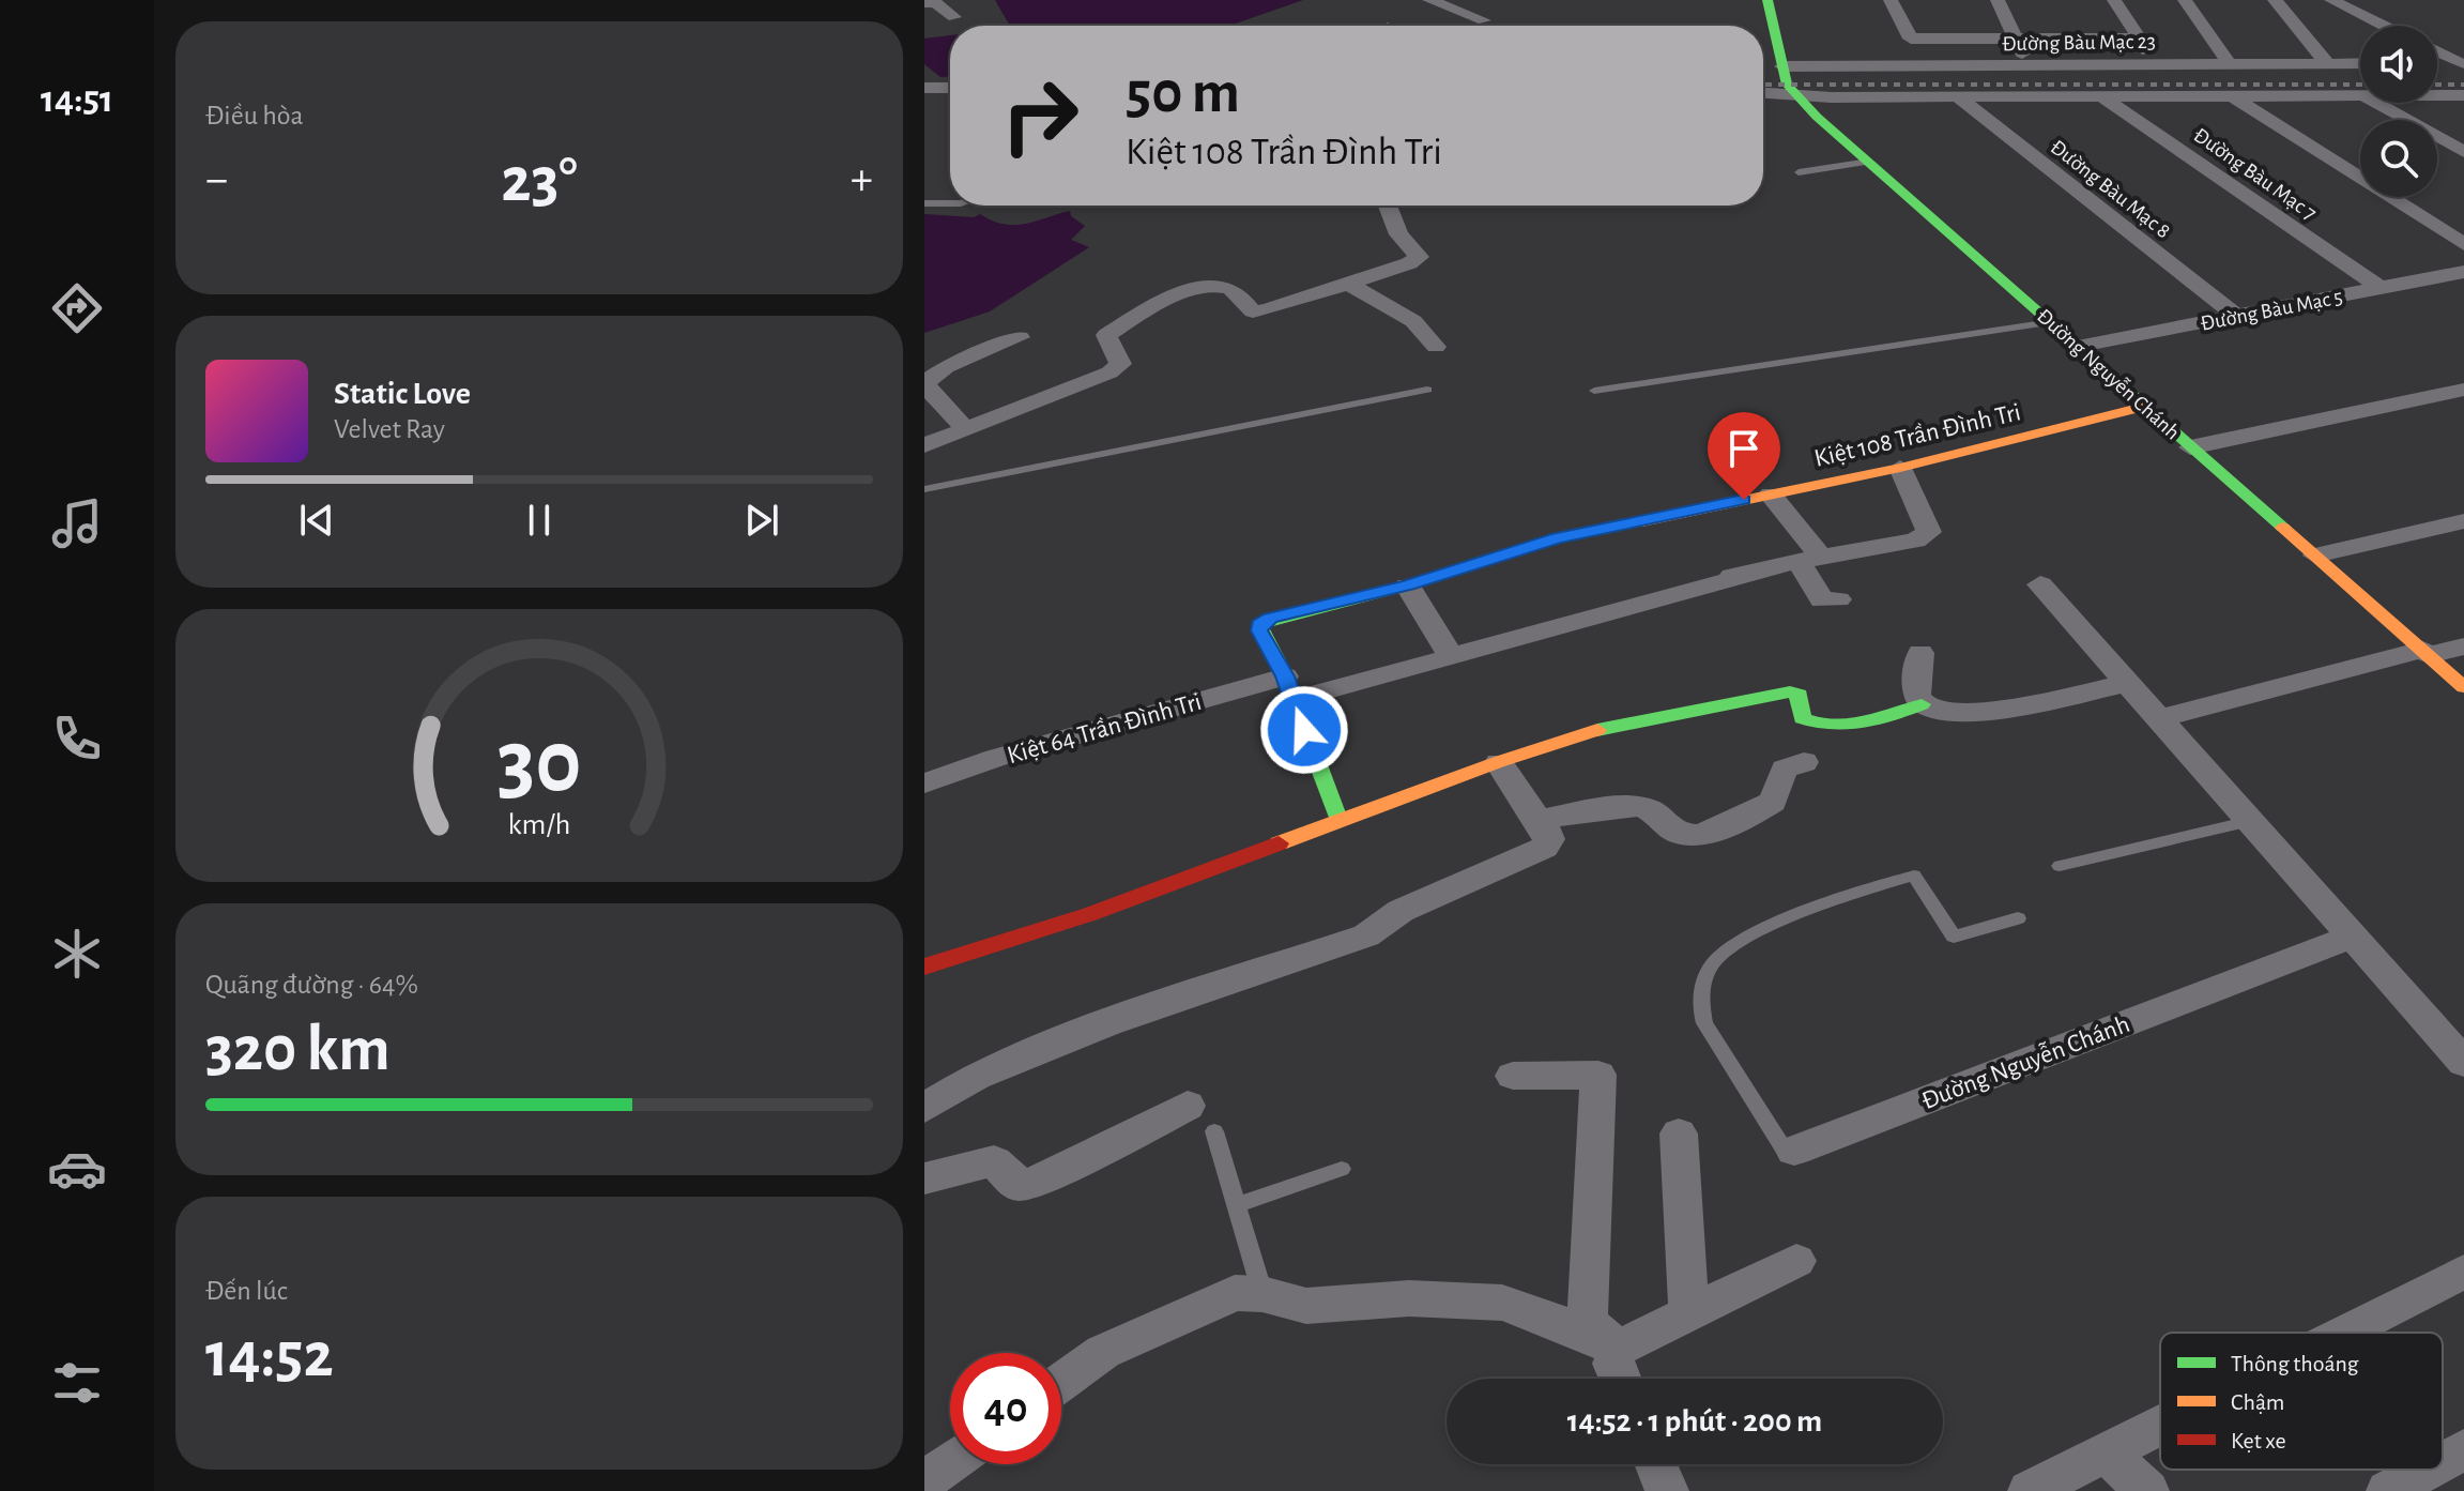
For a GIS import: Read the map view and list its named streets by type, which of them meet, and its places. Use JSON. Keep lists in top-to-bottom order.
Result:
{
  "streets": {
    "street": [
      "Đường Bàu Mạc 23",
      "Đường Bàu Mạc 7",
      "Đường Bàu Mạc 8",
      "Đường Bàu Mạc 5",
      "Đường Nguyễn Chánh",
      "Kiệt 108 Trần Đình Tri",
      "Kiệt 64 Trần Đình Tri"
    ]
  },
  "crossings": [
    ["Đường Bàu Mạc 23", "Đường Nguyễn Chánh"],
    ["Đường Bàu Mạc 7", "Đường Bàu Mạc 5"],
    ["Đường Bàu Mạc 8", "Đường Bàu Mạc 5"],
    ["Đường Bàu Mạc 5", "Đường Nguyễn Chánh"],
    ["Đường Nguyễn Chánh", "Kiệt 108 Trần Đình Tri"],
    ["Kiệt 108 Trần Đình Tri", "Kiệt 64 Trần Đình Tri"]
  ],
  "legend": ["Thông thoáng", "Chậm", "Kẹt xe"],
  "page": {
    "tabs": "14:51",
    "tile": [
      "Điều hòa",
      ["Quãng đường · 64%", "320 km"],
      ["Đến lúc", "14:52"]
    ],
    "turn": ["50 m", "Kiệt 108 Trần Đình Tri"],
    "heat": ["−", "23°", "+"],
    "song": ["Static Love", "Velvet Ray"],
    "limit": "40",
    "trip": "14:52 · 1 phút · 200 m",
    "gauge": ["30", "km/h"]
  }
}
